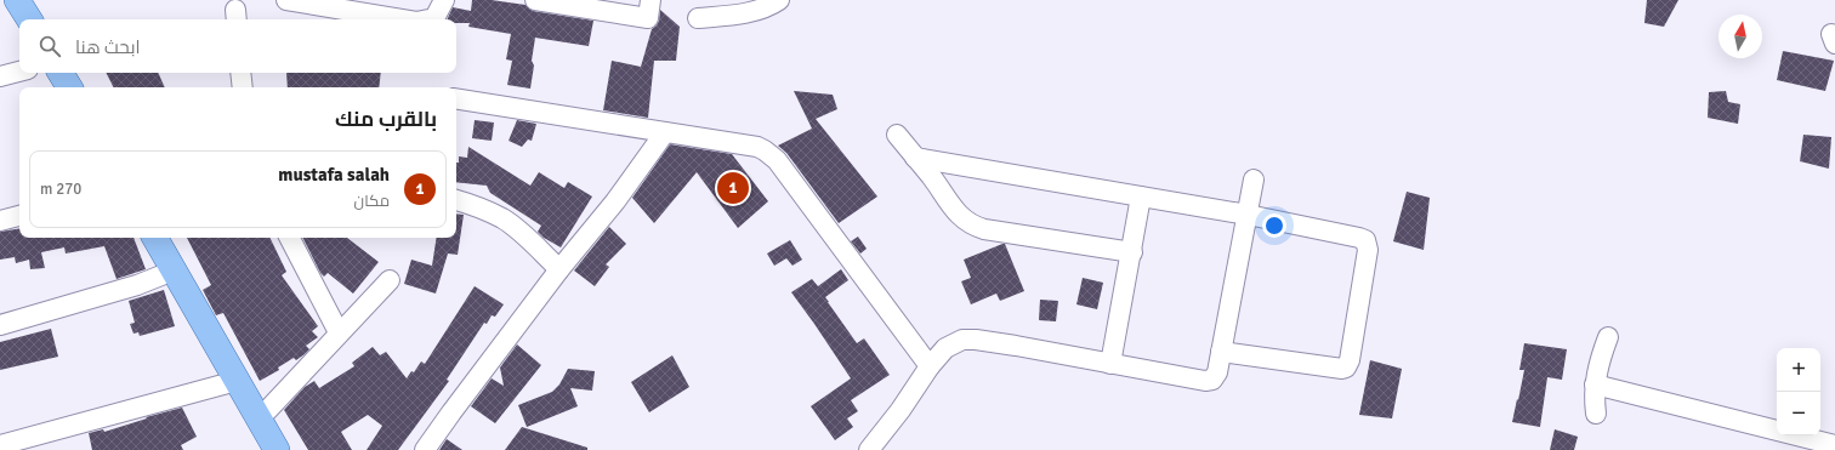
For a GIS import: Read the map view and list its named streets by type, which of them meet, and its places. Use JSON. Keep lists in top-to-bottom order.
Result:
{
  "north": "top",
  "page": {
    "search": "ابحث هنا",
    "heading": "بالقرب منك",
    "list": [
      {
        "mark": "1",
        "name": "mustafa salah",
        "note": "مكان",
        "value": "270 m"
      }
    ],
    "pins": "1",
    "map_buttons": ["+", "−"]
  }
}
